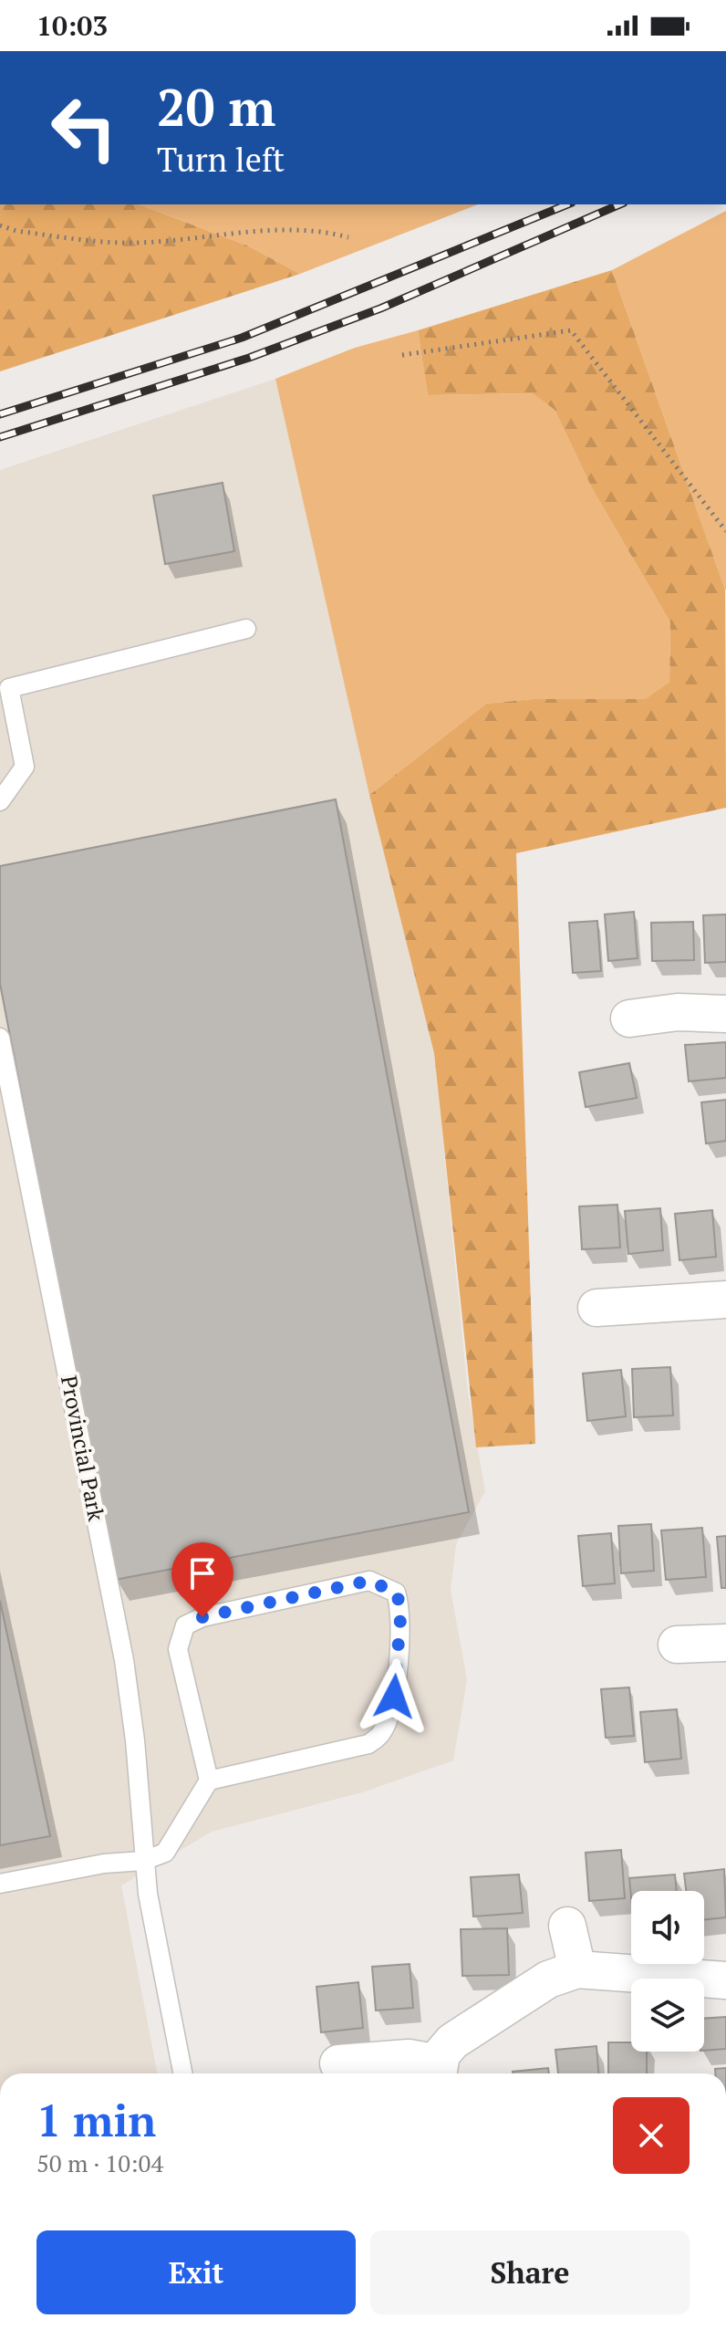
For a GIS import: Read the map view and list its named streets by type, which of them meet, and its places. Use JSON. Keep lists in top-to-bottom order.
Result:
{
  "streets": {
    "lane": ["Provincial Park"]
  },
  "page": {
    "status": "10:03",
    "turn": ["20 m", "Turn left"],
    "heading": ["1 min", "50 m · 10:04"],
    "buttons": ["Exit", "Share"]
  }
}
